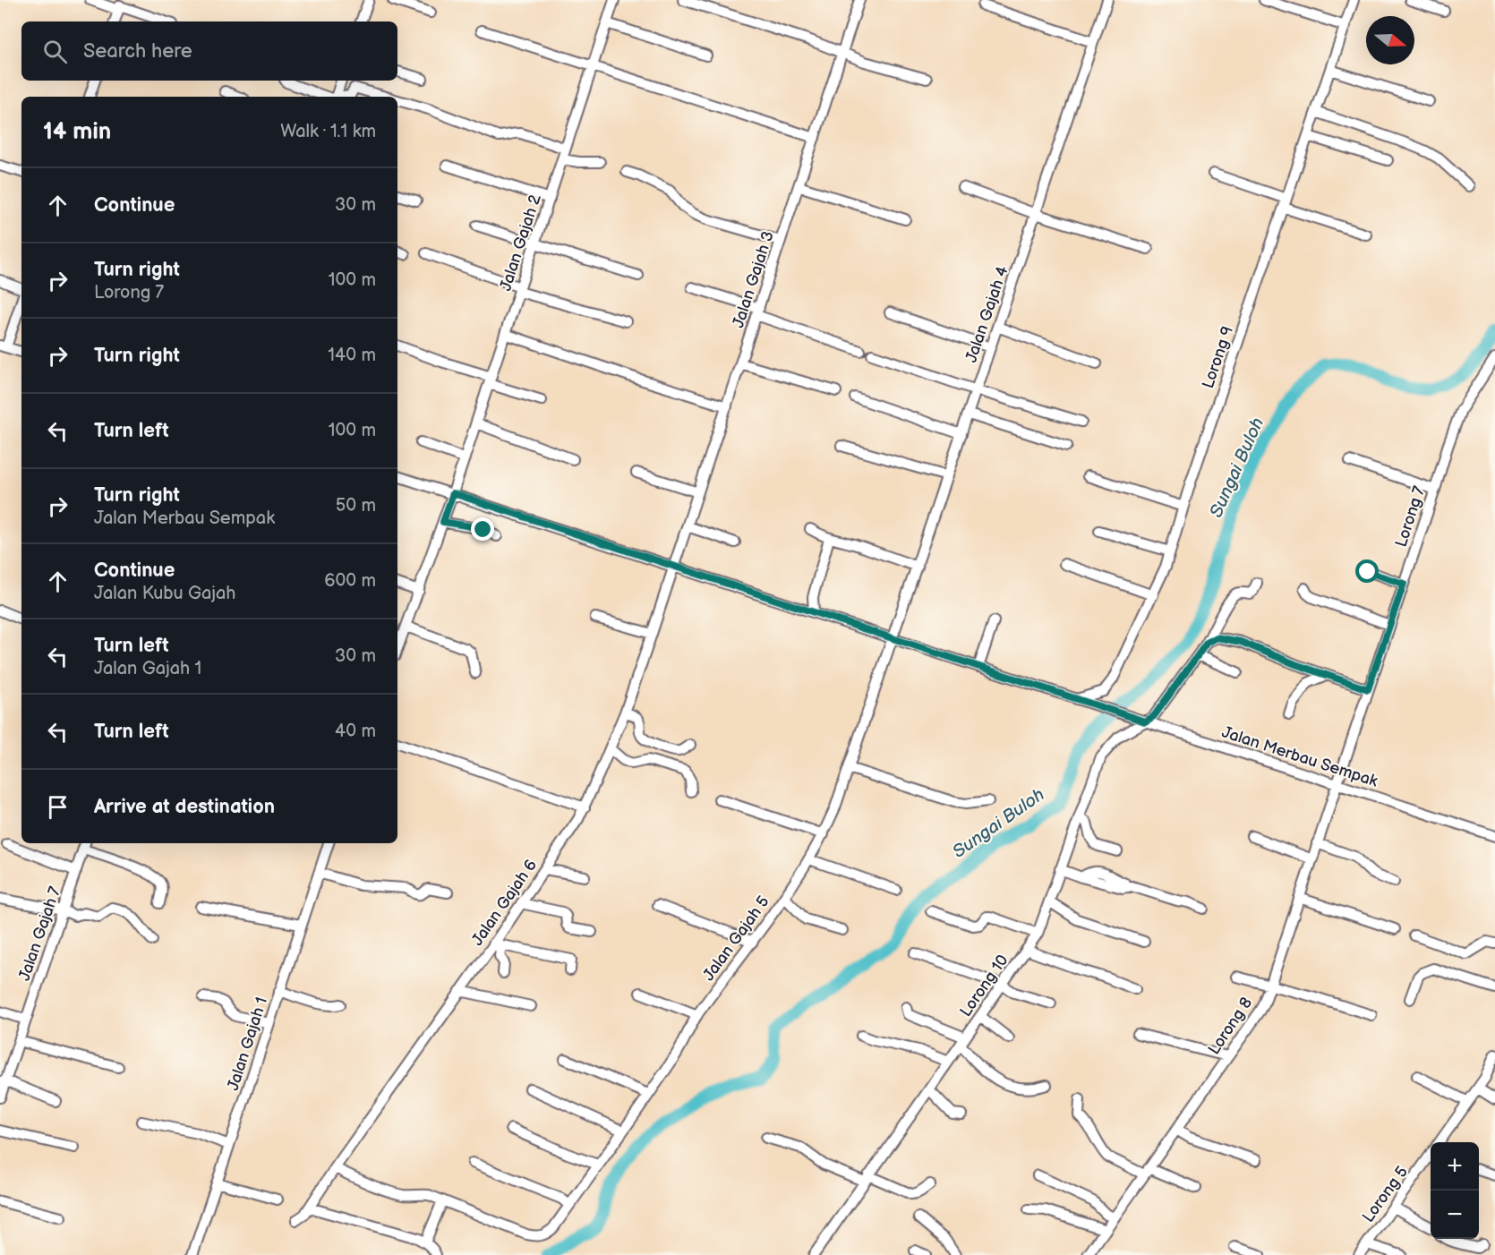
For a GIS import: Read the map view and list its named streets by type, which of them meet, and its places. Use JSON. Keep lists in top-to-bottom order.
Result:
{
  "streets": {
    "street": [
      "Jalan Gajah 2",
      "Jalan Gajah 3",
      "Jalan Gajah 4",
      "Lorong 9",
      "Lorong 7",
      "Jalan Merbau Sempak",
      "Jalan Gajah 6",
      "Jalan Gajah 7",
      "Jalan Gajah 5",
      "Lorong 10",
      "Lorong 8",
      "Jalan Gajah 1",
      "Lorong 5"
    ]
  },
  "crossings": [
    ["Jalan Gajah 2", "Jalan Merbau Sempak"],
    ["Jalan Gajah 3", "Jalan Merbau Sempak"],
    ["Jalan Gajah 3", "Jalan Gajah 6"],
    ["Jalan Gajah 4", "Jalan Merbau Sempak"],
    ["Jalan Gajah 4", "Jalan Gajah 5"],
    ["Lorong 9", "Jalan Merbau Sempak"],
    ["Lorong 7", "Jalan Merbau Sempak"],
    ["Lorong 7", "Lorong 8"],
    ["Jalan Merbau Sempak", "Jalan Gajah 6"],
    ["Jalan Merbau Sempak", "Jalan Gajah 5"],
    ["Jalan Merbau Sempak", "Lorong 10"],
    ["Jalan Merbau Sempak", "Lorong 8"]
  ],
  "water": ["Sungai Buloh"],
  "north": "right",
  "page": {
    "search": "Search here",
    "heading": ["14 min", "Walk · 1.1 km"],
    "list": [
      ["Continue", "30 m"],
      ["Turn right", "Lorong 7", "100 m"],
      ["Turn right", "140 m"],
      ["Turn left", "100 m"],
      ["Turn right", "Jalan Merbau Sempak", "50 m"],
      ["Continue", "Jalan Kubu Gajah", "600 m"],
      ["Turn left", "Jalan Gajah 1", "30 m"],
      ["Turn left", "40 m"],
      "Arrive at destination"
    ],
    "map_buttons": ["+", "−"]
  }
}
